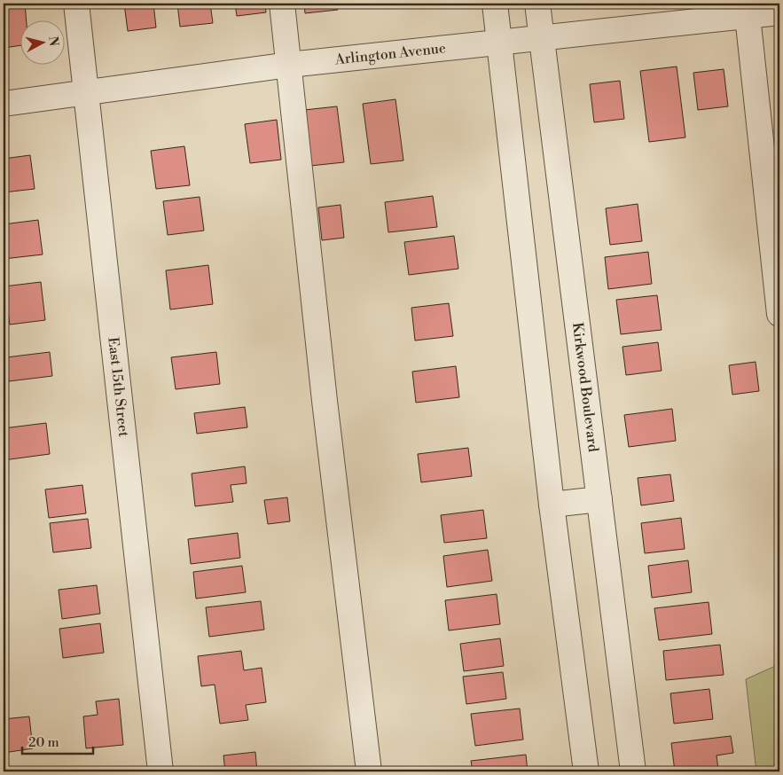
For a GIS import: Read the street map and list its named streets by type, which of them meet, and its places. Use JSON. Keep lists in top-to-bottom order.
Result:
{
  "streets": {
    "street": ["Arlington Avenue", "East 15th Street", "Kirkwood Boulevard"]
  },
  "crossings": [
    ["Arlington Avenue", "East 15th Street"],
    ["Arlington Avenue", "Kirkwood Boulevard"]
  ],
  "scale_bar": "20 m",
  "north": "right"
}
